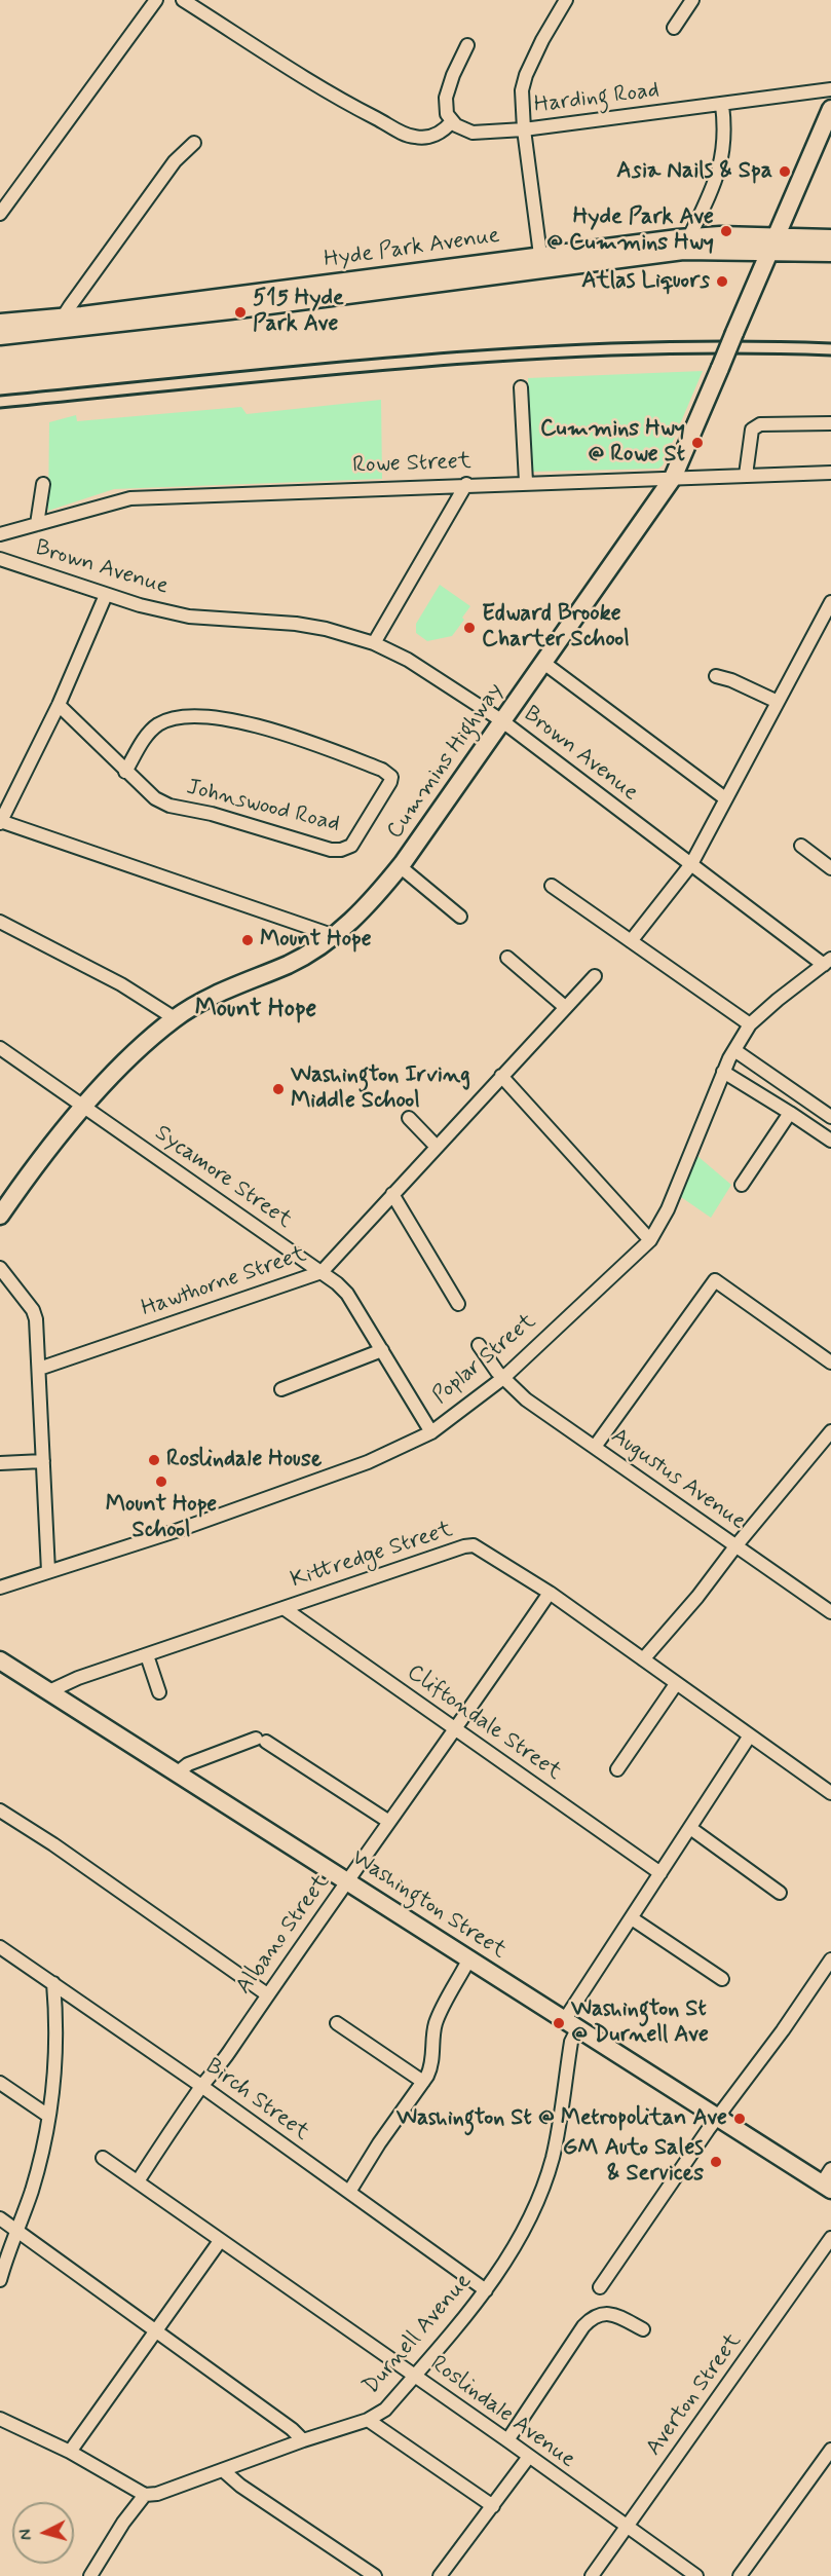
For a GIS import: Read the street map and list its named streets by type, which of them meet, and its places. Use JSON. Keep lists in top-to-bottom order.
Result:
{
  "streets": {
    "main road": ["Hyde Park Avenue", "Cummins Highway", "Washington Street"],
    "street": [
      "Harding Road",
      "Rowe Street",
      "Brown Avenue",
      "Johnswood Road",
      "Sycamore Street",
      "Hawthorne Street",
      "Poplar Street",
      "Augustus Avenue",
      "Kittredge Street",
      "Cliftondale Street",
      "Albano Street",
      "Birch Street",
      "Durnell Avenue",
      "Averton Street",
      "Roslindale Avenue"
    ]
  },
  "crossings": [
    ["Hyde Park Avenue", "Cummins Highway"],
    ["Rowe Street", "Cummins Highway"],
    ["Brown Avenue", "Cummins Highway"],
    ["Brown Avenue", "Poplar Street"],
    ["Cummins Highway", "Sycamore Street"],
    ["Sycamore Street", "Hawthorne Street"],
    ["Sycamore Street", "Poplar Street"],
    ["Poplar Street", "Augustus Avenue"],
    ["Kittredge Street", "Cliftondale Street"],
    ["Kittredge Street", "Washington Street"],
    ["Kittredge Street", "Albano Street"],
    ["Kittredge Street", "Durnell Avenue"],
    ["Cliftondale Street", "Albano Street"],
    ["Cliftondale Street", "Durnell Avenue"],
    ["Washington Street", "Albano Street"],
    ["Washington Street", "Durnell Avenue"],
    ["Albano Street", "Birch Street"],
    ["Albano Street", "Roslindale Avenue"],
    ["Birch Street", "Durnell Avenue"],
    ["Durnell Avenue", "Roslindale Avenue"],
    ["Averton Street", "Roslindale Avenue"]
  ],
  "districts": ["Mount Hope"],
  "places": [
    "Asia Nails & Spa",
    "Hyde Park Ave @ Cummins Hwy",
    "Atlas Liquors",
    "515 Hyde Park Ave",
    "Cummins Hwy @ Rowe St",
    "Edward Brooke Charter School",
    "Mount Hope",
    "Washington Irving Middle School",
    "Roslindale House",
    "Mount Hope School",
    "Washington St @ Durnell Ave",
    "Washington St @ Metropolitan Ave",
    "GM Auto Sales & Services"
  ],
  "north": "left"
}
